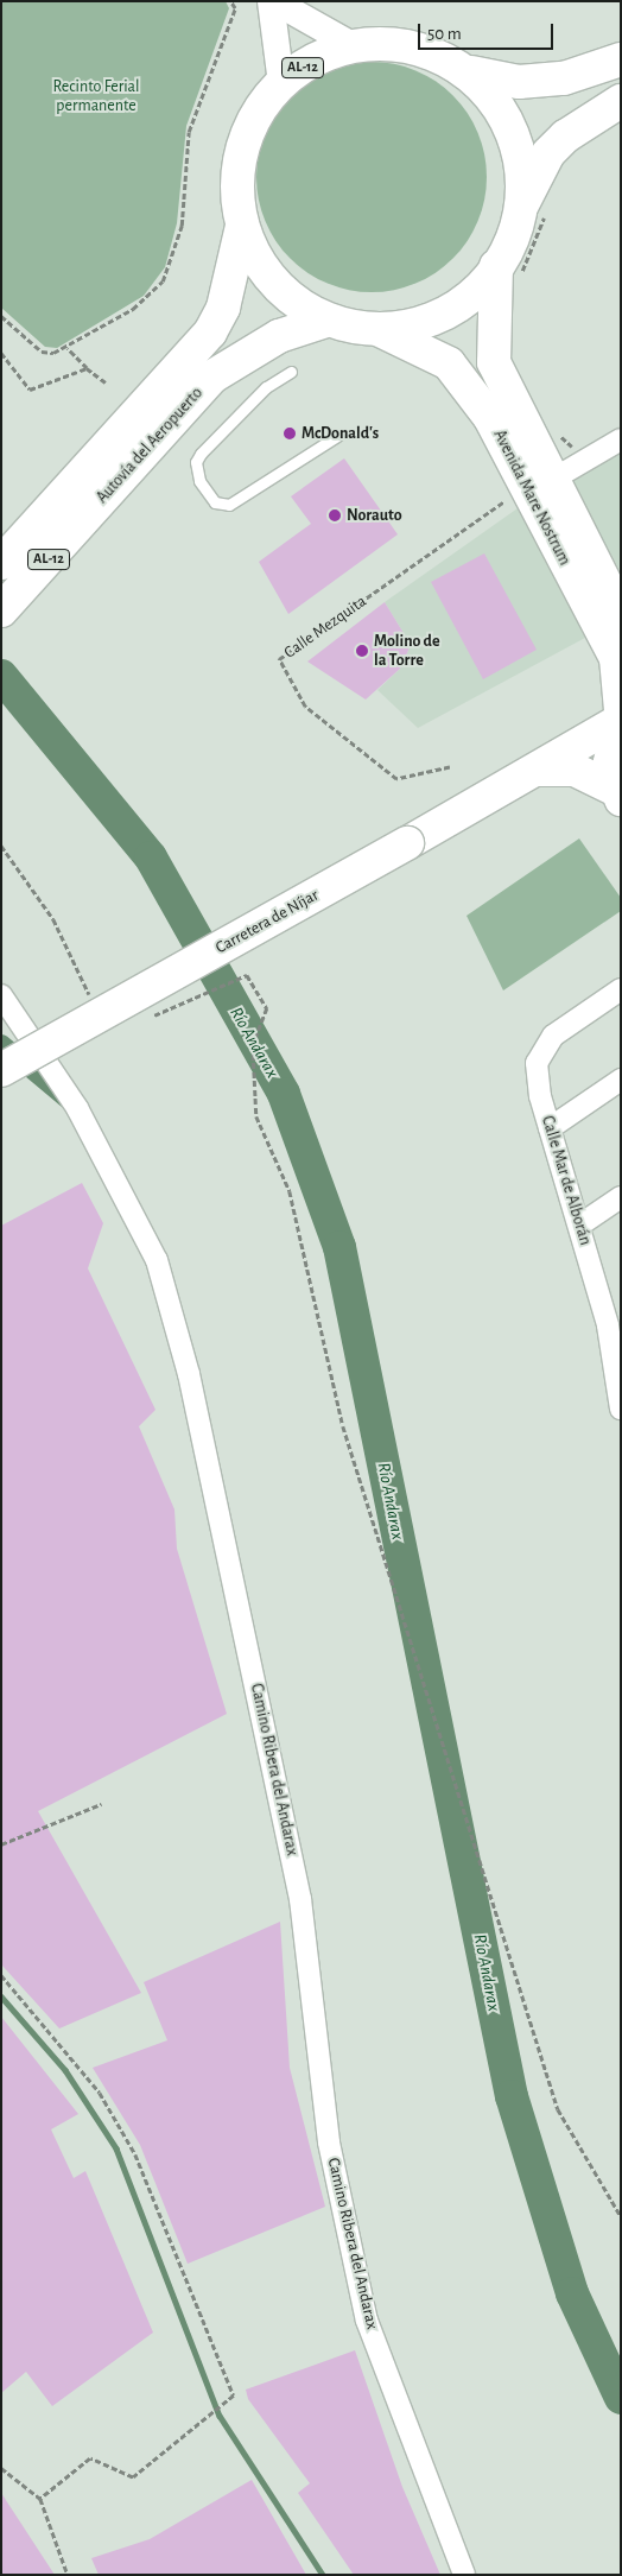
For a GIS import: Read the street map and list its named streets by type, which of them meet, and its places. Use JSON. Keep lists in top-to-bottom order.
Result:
{
  "streets": {
    "main road": [
      "AL-12",
      "Autovía del Aeropuerto",
      "Avenida Mare Nostrum",
      "Carretera de Níjar"
    ],
    "street": ["Calle Mar de Alborán", "Camino Ribera del Andarax"],
    "path": ["Calle Mezquita"]
  },
  "crossings": [
    ["AL-12", "Autovía del Aeropuerto"],
    ["AL-12", "Avenida Mare Nostrum"],
    ["Avenida Mare Nostrum", "Calle Mezquita"],
    ["Avenida Mare Nostrum", "Carretera de Níjar"]
  ],
  "water": ["Río Andarax"],
  "parks": ["Recinto Ferial permanente"],
  "places": ["McDonald's", "Norauto", "Molino de la Torre"],
  "scale_bar": "50 m"
}
